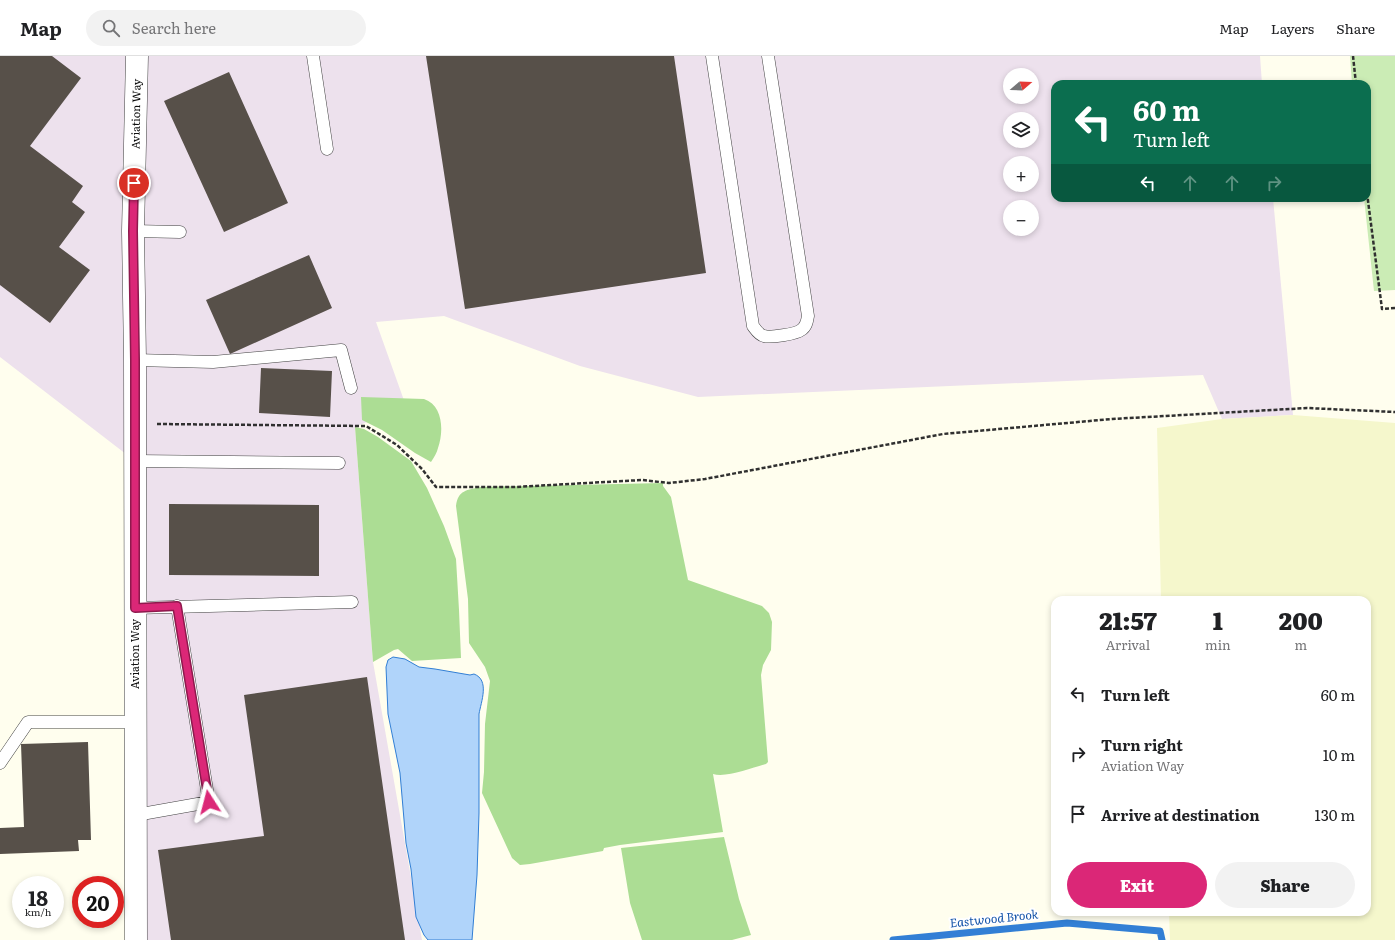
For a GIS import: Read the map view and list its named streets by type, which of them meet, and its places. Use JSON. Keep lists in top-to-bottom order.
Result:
{
  "streets": {
    "street": ["Aviation Way"]
  },
  "water": ["Eastwood Brook"],
  "north": "right",
  "page": {
    "header": "Map",
    "search": "Search here",
    "nav": ["Map", "Layers", "Share"],
    "map_buttons": ["+", "−"],
    "turn": ["60 m", "Turn left"],
    "eta": [
      "21:57",
      "Arrival",
      "1",
      "min",
      "200",
      "m"
    ],
    "list": [
      {
        "name": "Turn left",
        "value": "60 m"
      },
      {
        "name": "Turn right",
        "note": "Aviation Way",
        "value": "10 m"
      },
      {
        "name": "Arrive at destination",
        "value": "130 m"
      }
    ],
    "buttons": ["Exit", "Share"],
    "speed": "18 km/h",
    "limit": "20"
  }
}
